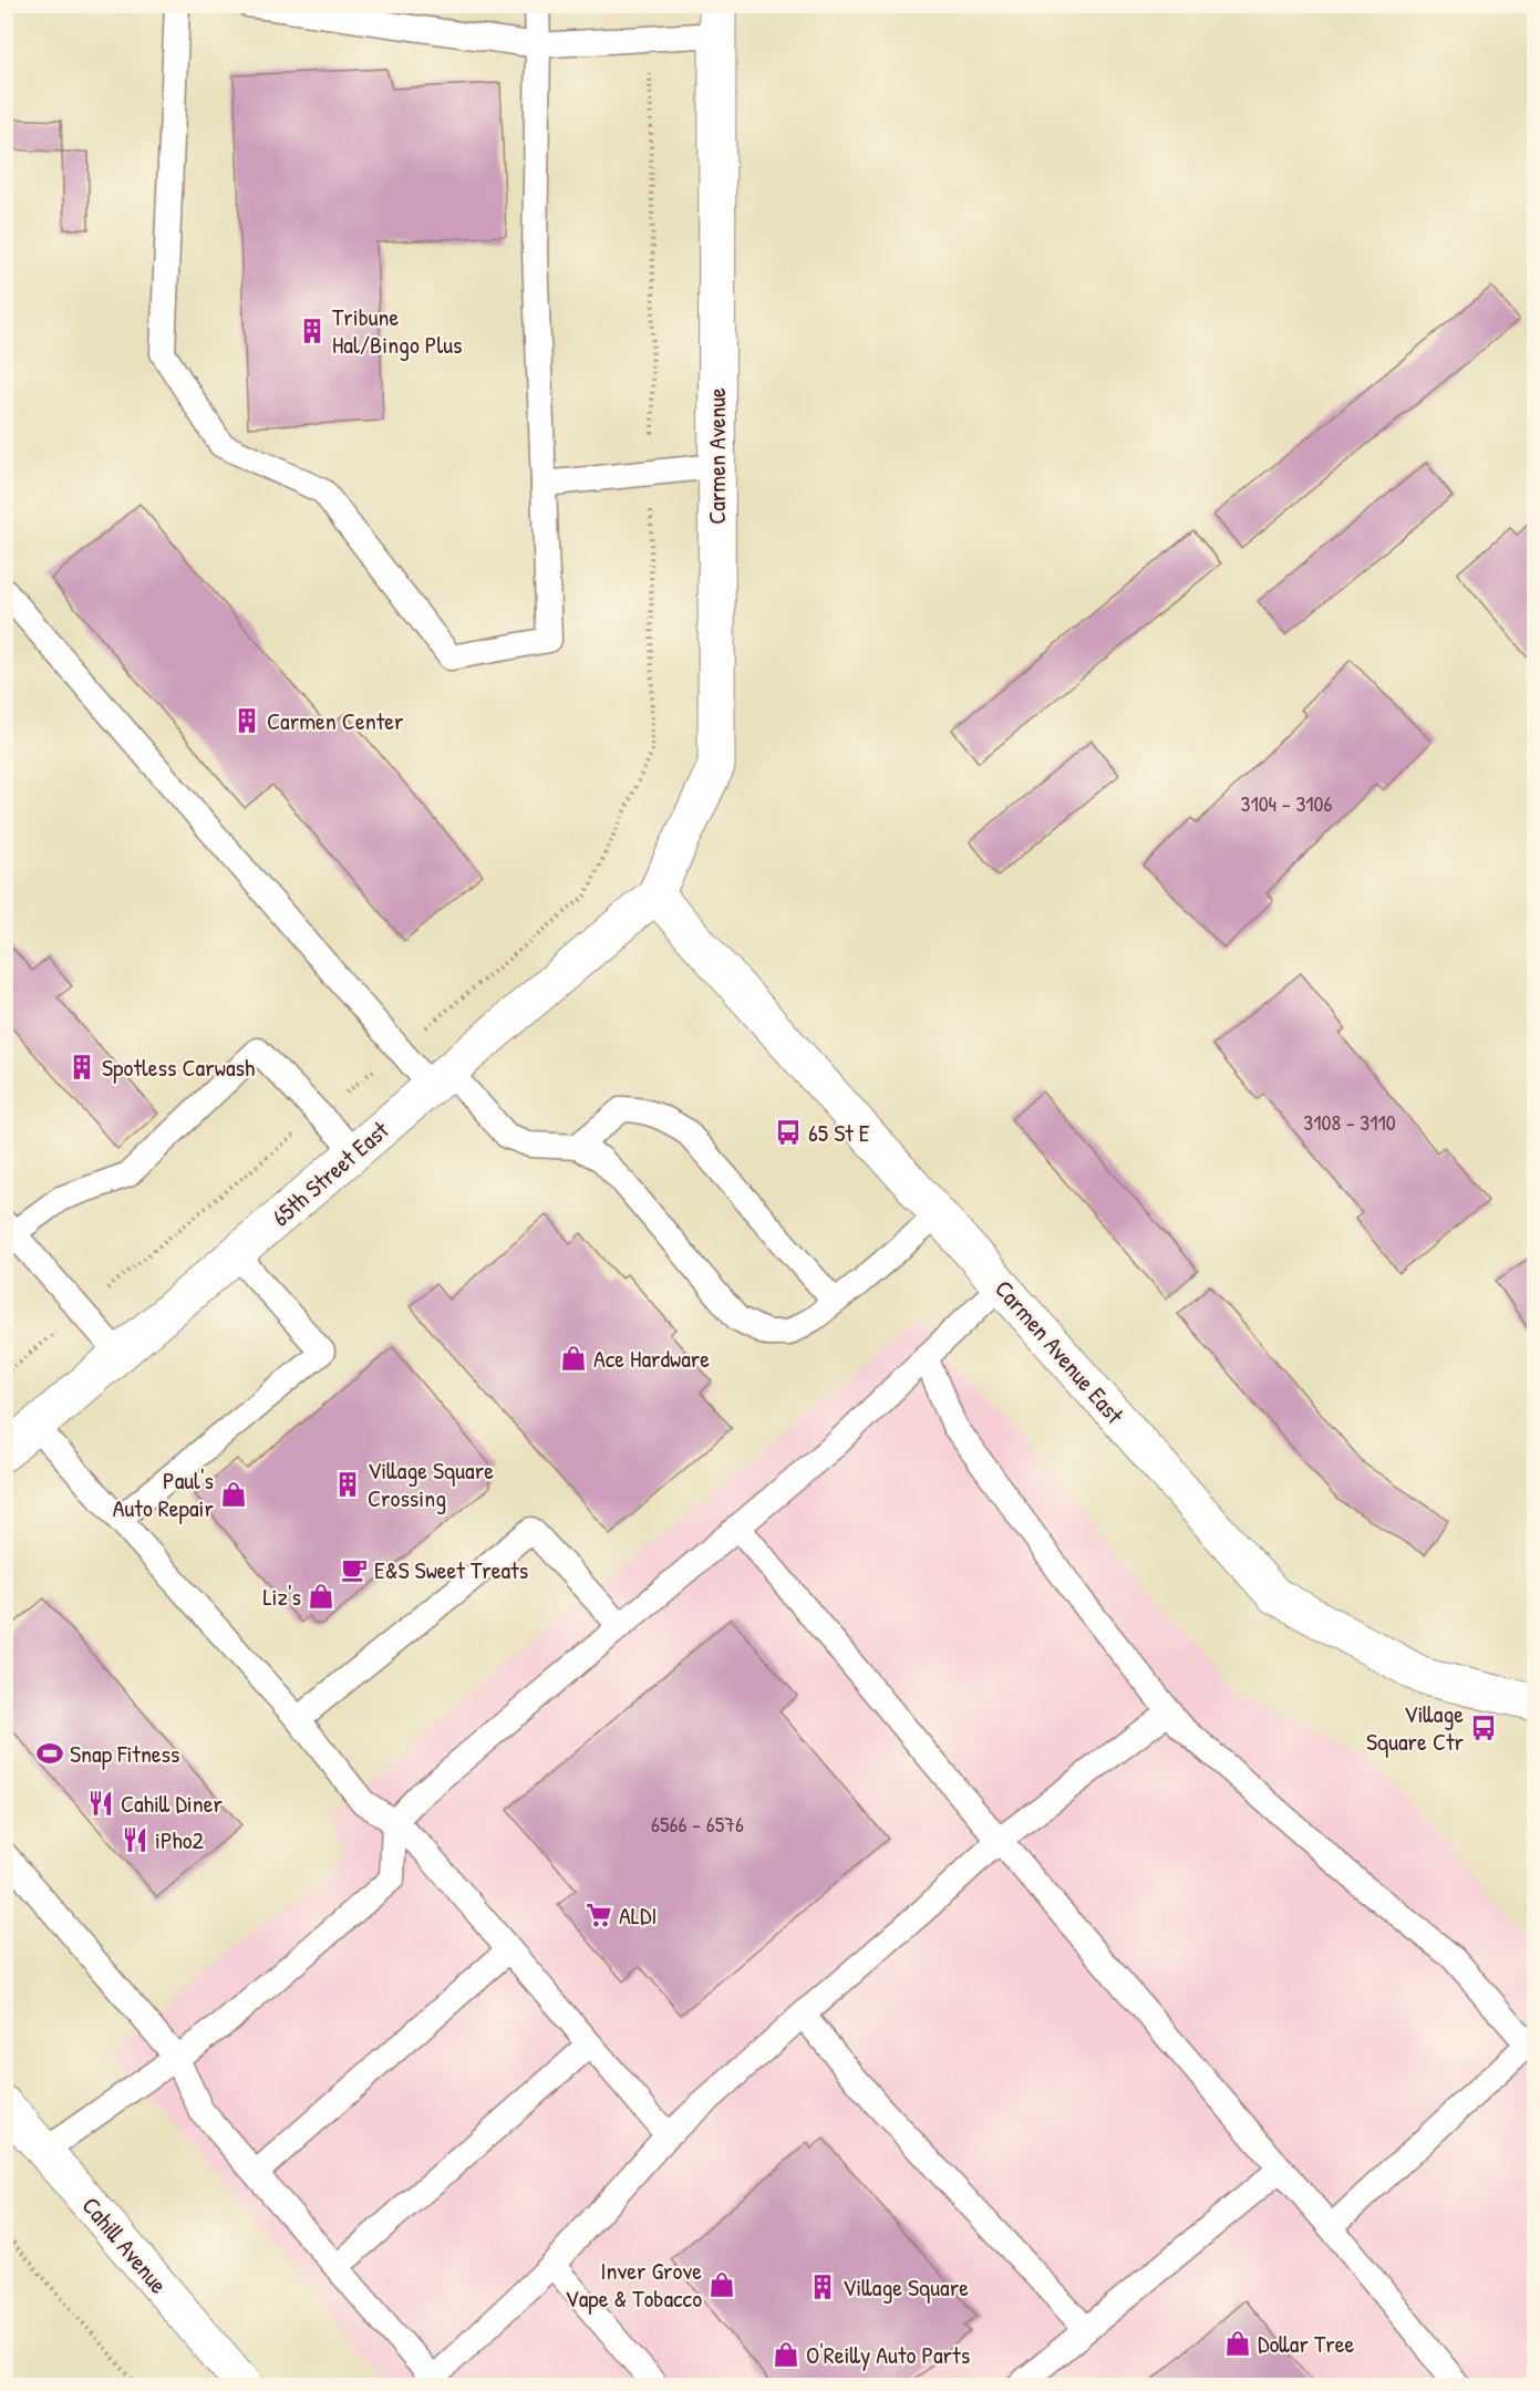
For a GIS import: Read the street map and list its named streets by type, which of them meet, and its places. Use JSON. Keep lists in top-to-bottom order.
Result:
{
  "streets": {
    "street": [
      "Carmen Avenue",
      "65th Street East",
      "Carmen Avenue East",
      "Cahill Avenue"
    ]
  },
  "crossings": [
    ["Carmen Avenue", "65th Street East"],
    ["Carmen Avenue", "Carmen Avenue East"],
    ["65th Street East", "Carmen Avenue East"]
  ],
  "places": {
    "building": [
      "Tribune Hal/Bingo Plus",
      "Carmen Center",
      "Spotless Carwash",
      "Village Square Crossing",
      "Village Square"
    ],
    "bus stop": ["65 St E", "Village Square Ctr"],
    "shop": [
      "Ace Hardware",
      "Paul's Auto Repair",
      "Liz's",
      "Inver Grove Vape & Tobacco",
      "Dollar Tree",
      "O'Reilly Auto Parts"
    ],
    "cafe": ["E&S Sweet Treats"],
    "sports": ["Snap Fitness"],
    "restaurant": ["Cahill Diner", "iPho2"],
    "supermarket": ["ALDI"]
  },
  "house_numbers": ["3104 - 3106", "3108 - 3110", "6566 - 6576"]
}
